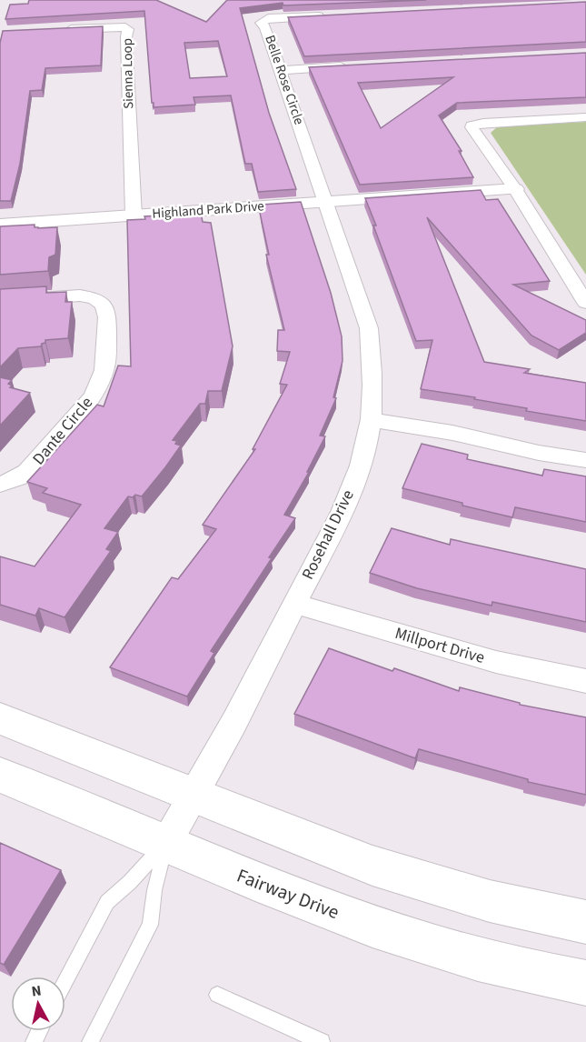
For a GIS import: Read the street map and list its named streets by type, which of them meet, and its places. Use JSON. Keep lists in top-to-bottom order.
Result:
{
  "streets": {
    "main road": ["Fairway Drive"],
    "street": [
      "Sienna Loop",
      "Belle Rose Circle",
      "Highland Park Drive",
      "Dante Circle",
      "Rosehall Drive",
      "Millport Drive"
    ]
  },
  "crossings": [
    ["Sienna Loop", "Highland Park Drive"],
    ["Belle Rose Circle", "Highland Park Drive"],
    ["Belle Rose Circle", "Rosehall Drive"],
    ["Highland Park Drive", "Rosehall Drive"],
    ["Rosehall Drive", "Millport Drive"],
    ["Rosehall Drive", "Fairway Drive"]
  ],
  "north": "top"
}
